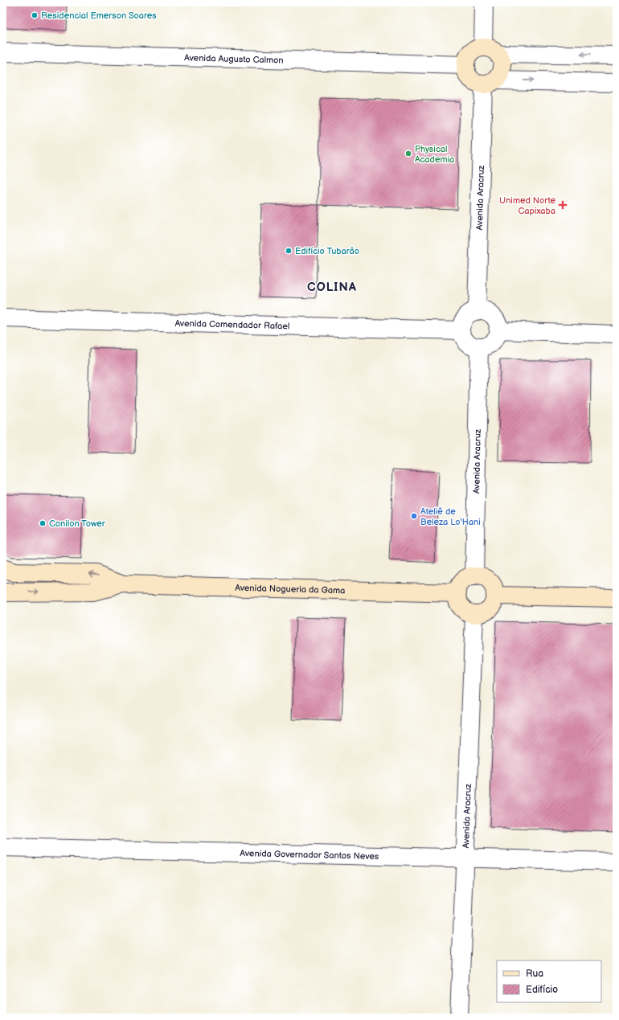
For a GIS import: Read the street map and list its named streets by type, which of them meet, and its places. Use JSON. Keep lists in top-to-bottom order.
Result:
{
  "streets": {
    "main road": ["Avenida Nogueria da Gama"],
    "street": [
      "Avenida Augusto Calmon",
      "Avenida Aracruz",
      "Avenida Comendador Rafael",
      "Avenida Governador Santos Neves"
    ]
  },
  "crossings": [
    ["Avenida Augusto Calmon", "Avenida Aracruz"],
    ["Avenida Aracruz", "Avenida Comendador Rafael"],
    ["Avenida Aracruz", "Avenida Nogueria da Gama"],
    ["Avenida Aracruz", "Avenida Governador Santos Neves"]
  ],
  "districts": ["COLINA"],
  "places": {
    "other": [
      "Residencial Emerson Soares",
      "Physical Academia",
      "Edifício Tubarâo",
      "Ateliê de Beleza Lo'Hani",
      "Conilon Tower"
    ],
    "health": ["Unimed Norte Capixaba"]
  },
  "legend": ["Rua", "Edifício"]
}
